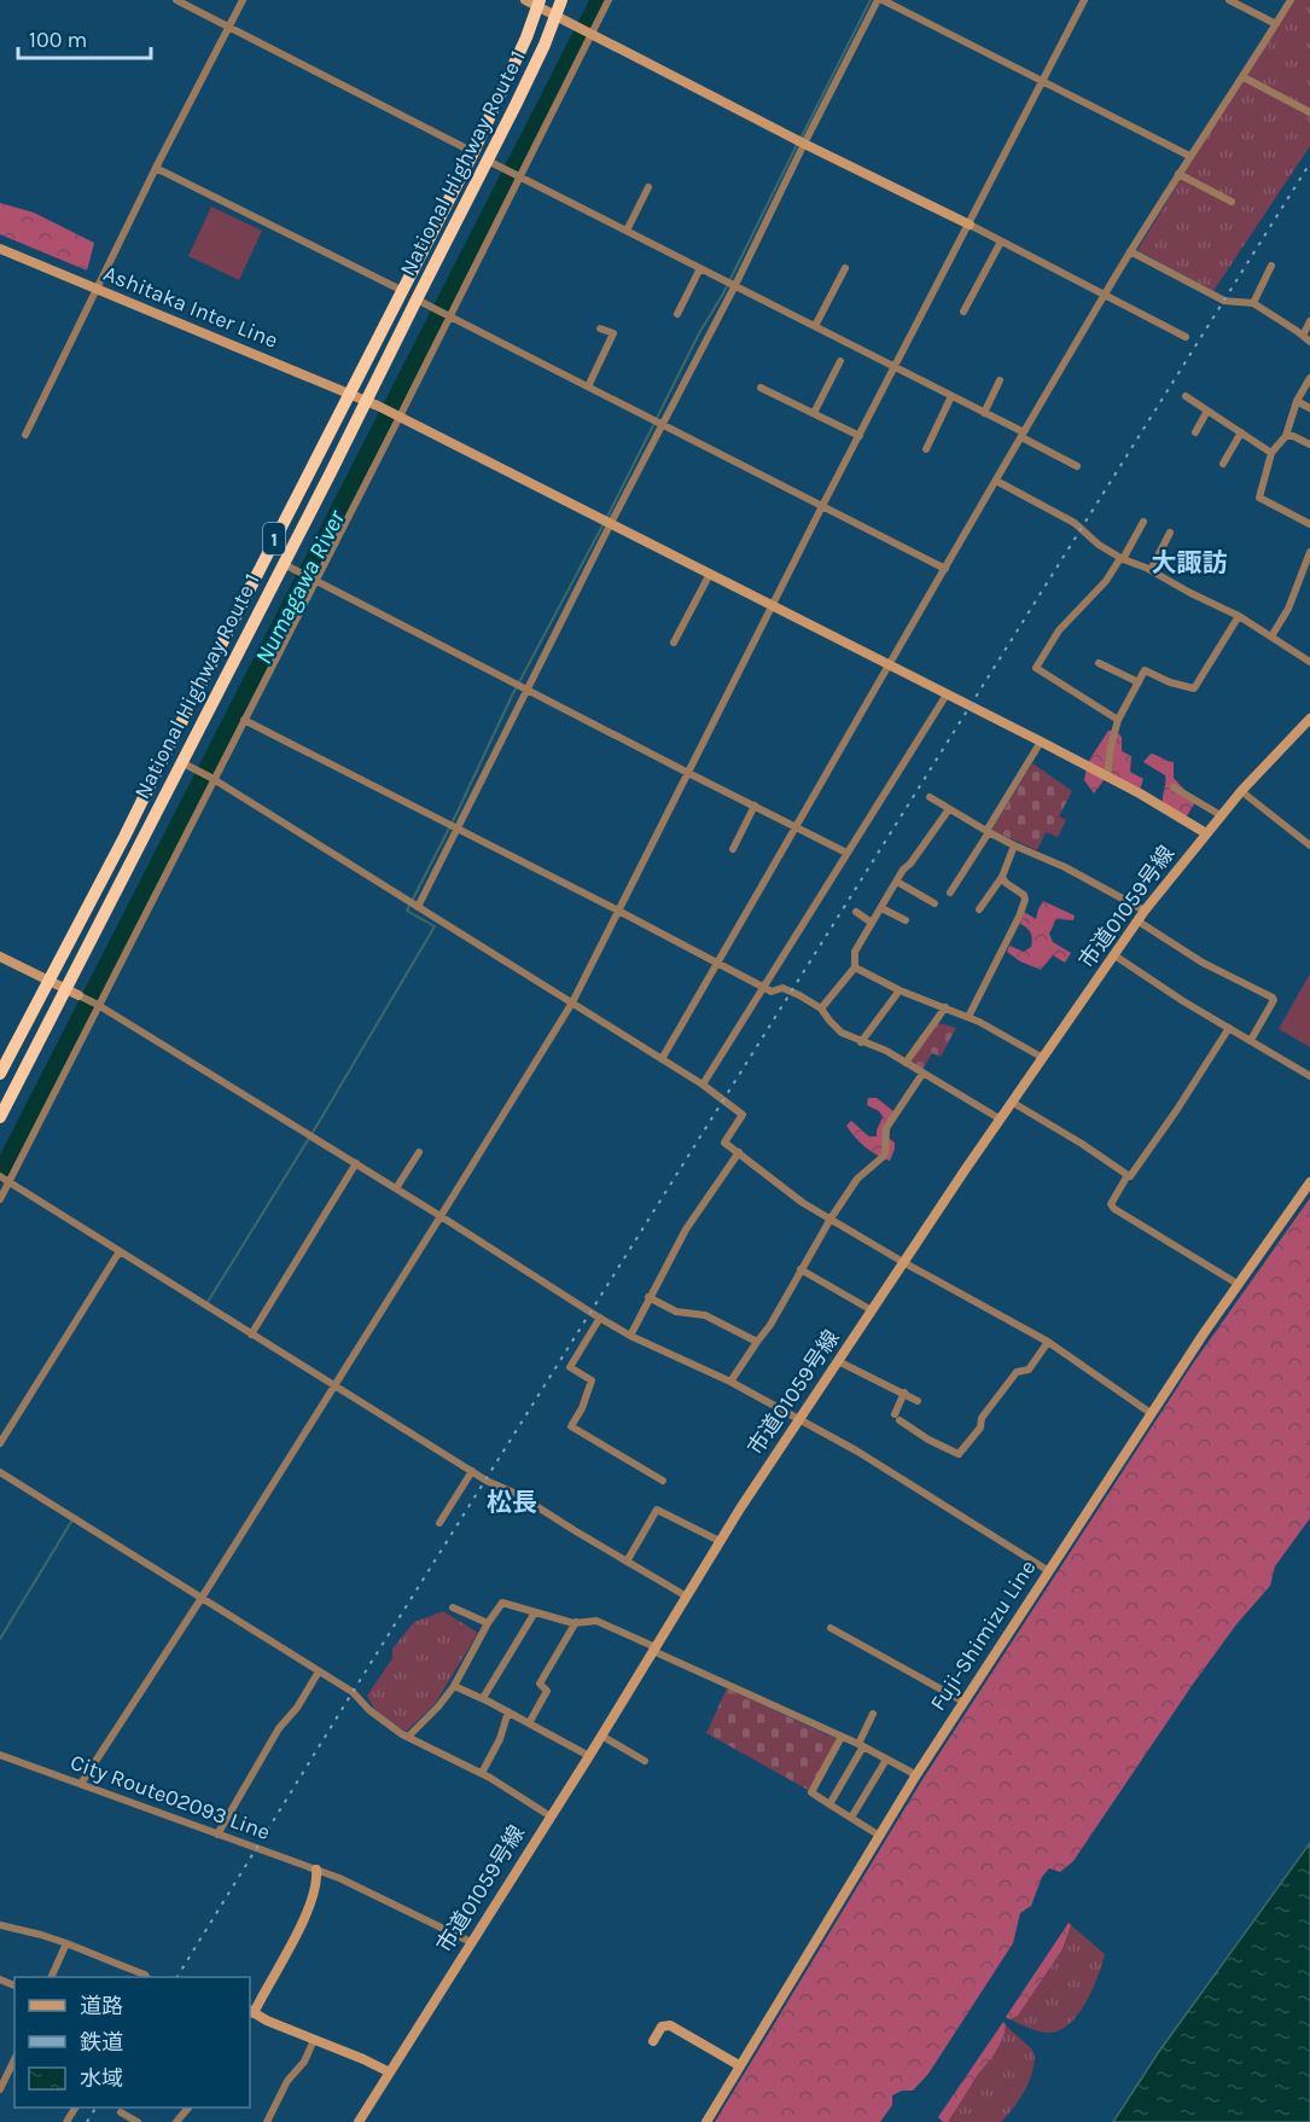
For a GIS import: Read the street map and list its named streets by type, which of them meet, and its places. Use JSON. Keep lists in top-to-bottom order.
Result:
{
  "streets": {
    "highway": ["National Highway Route 1", "1"],
    "street": [
      "Ashitaka Inter Line",
      "市道01059号線",
      "Fuji-Shimizu Line",
      "City Route02093 Line"
    ]
  },
  "crossings": [
    ["National Highway Route 1", "Ashitaka Inter Line"],
    ["Ashitaka Inter Line", "市道01059号線"],
    ["市道01059号線", "City Route02093 Line"]
  ],
  "districts": ["大諏訪", "松長"],
  "water": ["Numagawa River"],
  "legend": ["道路", "鉄道", "水域"],
  "scale_bar": "100 m"
}
